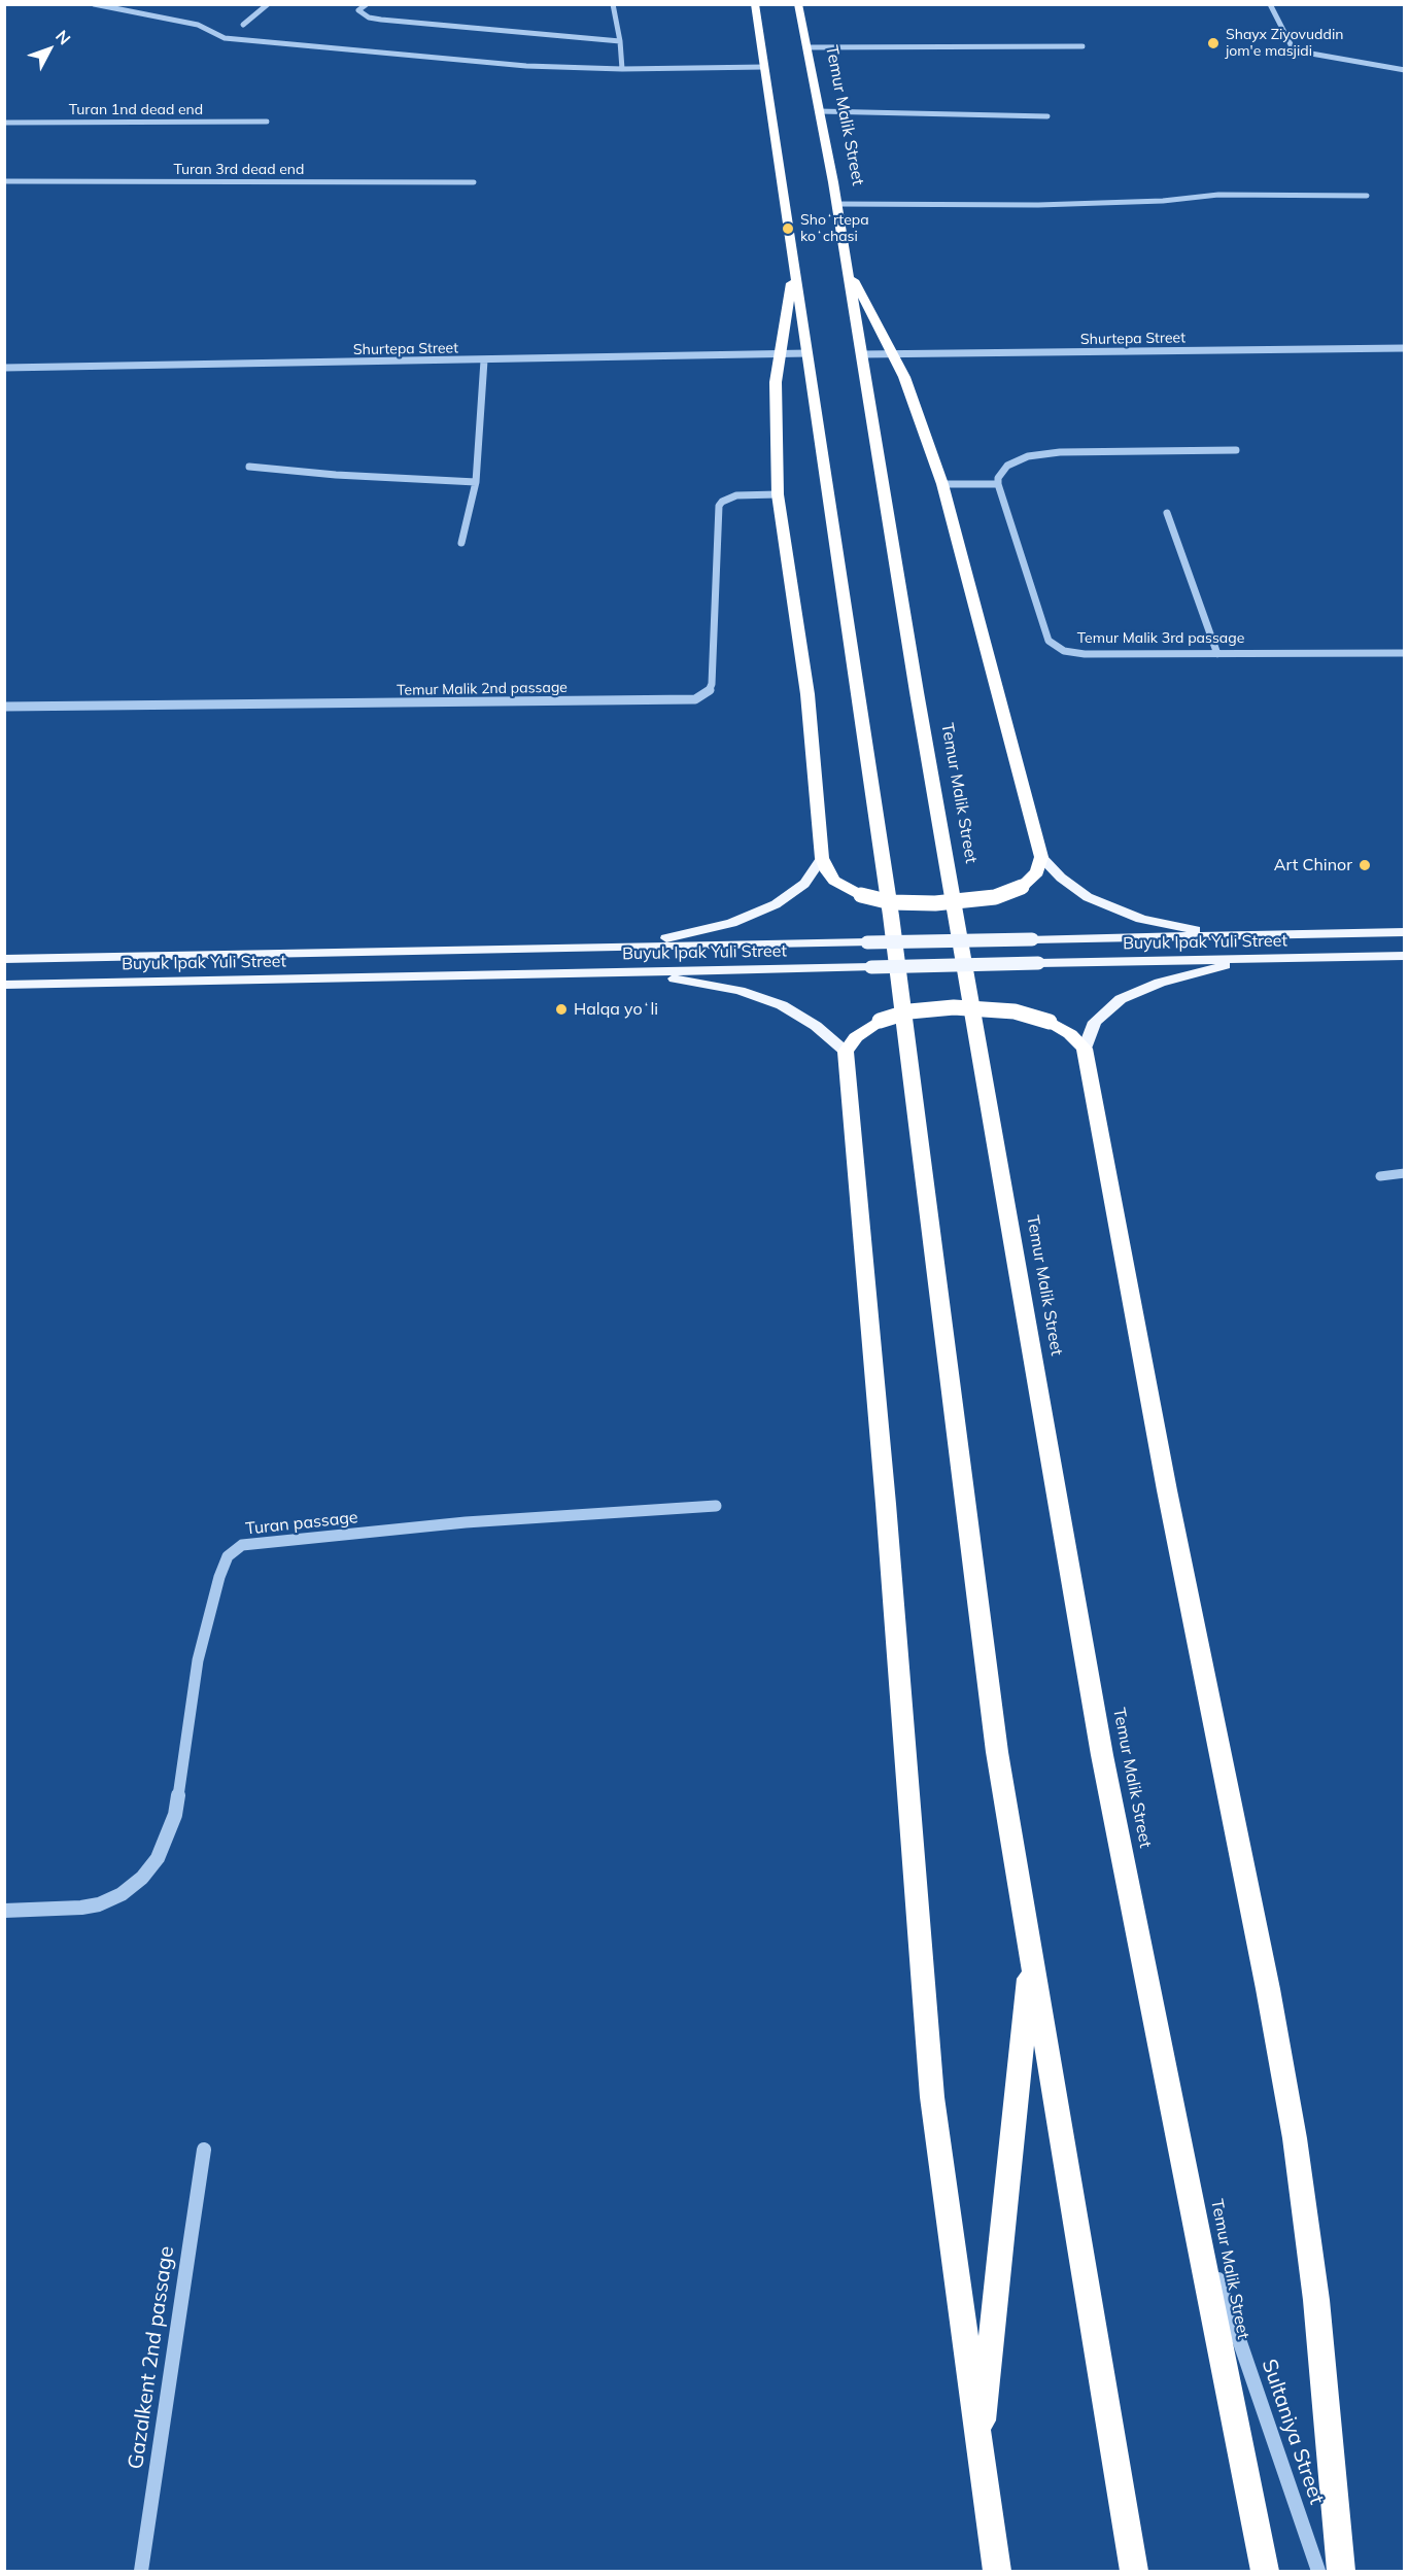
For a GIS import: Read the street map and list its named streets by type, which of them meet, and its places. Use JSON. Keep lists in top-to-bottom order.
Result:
{
  "streets": {
    "highway": ["Temur Malik Street"],
    "main road": ["Buyuk Ipak Yuli Street"],
    "street": [
      "Turаn 1nd dead end",
      "Turan 3rd dead end",
      "Shurtepa Street",
      "Temur Malik 3rd passage",
      "Temur Malik 2nd passage",
      "Turan passage",
      "Gazalkent 2nd passage",
      "Sultаniya Street"
    ]
  },
  "crossings": [
    ["Temur Malik Street", "Shurtepa Street"],
    ["Temur Malik Street", "Sultаniya Street"]
  ],
  "places": [
    "Shayx Ziyovuddin jom'e masjidi",
    "Shoʻrtepa koʻchasi",
    "Art Chinor",
    "Halqa yoʻli"
  ],
  "north": "top right"
}
